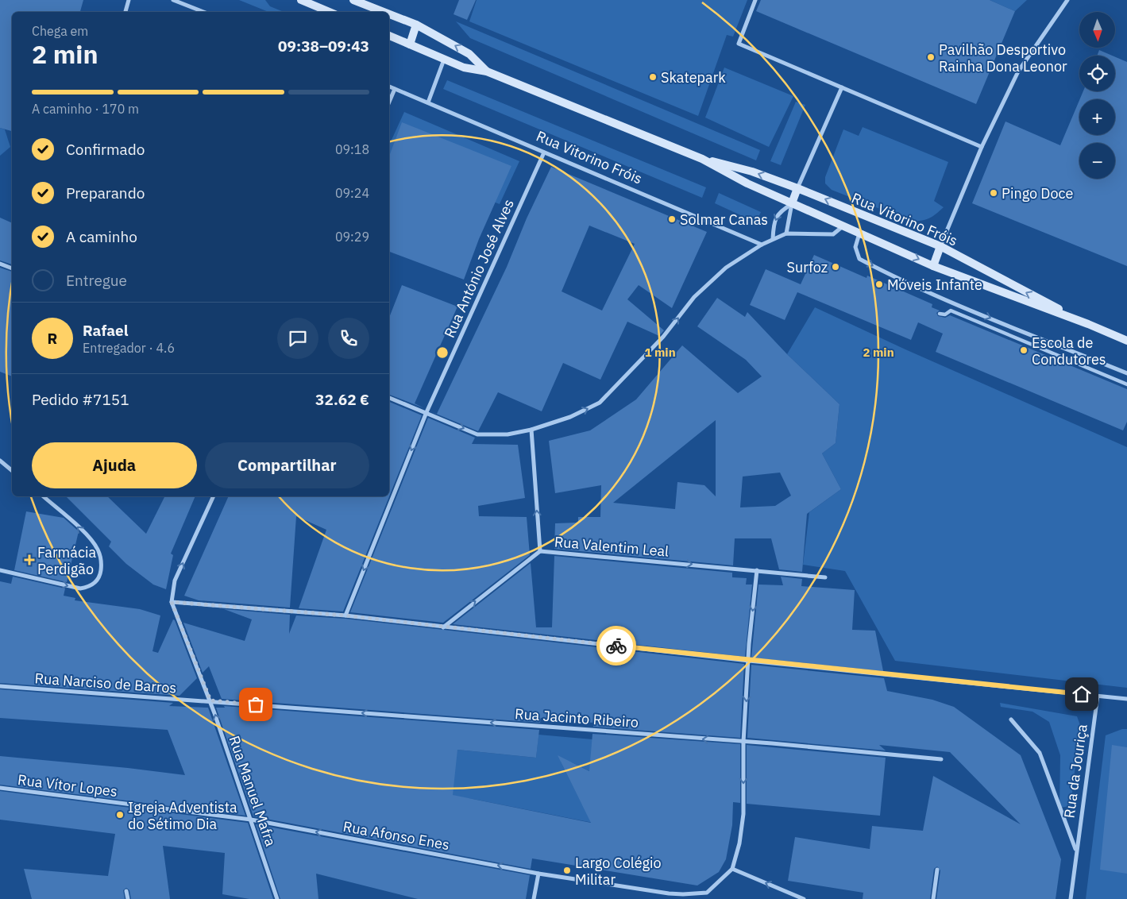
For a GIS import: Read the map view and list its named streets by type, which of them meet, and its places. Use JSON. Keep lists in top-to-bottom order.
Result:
{
  "streets": {
    "main road": ["Rua Vitorino Fróis"],
    "street": [
      "Rua António José Alves",
      "Rua Valentim Leal",
      "Rua Narciso de Barros",
      "Rua Jacinto Ribeiro",
      "Rua da Jouriça",
      "Rua Vítor Lopes",
      "Rua Manuel Mafra",
      "Rua Afonso Enes"
    ]
  },
  "crossings": [
    ["Rua Vitorino Fróis", "Rua António José Alves"],
    ["Rua Narciso de Barros", "Rua Jacinto Ribeiro"],
    ["Rua Narciso de Barros", "Rua Manuel Mafra"],
    ["Rua Jacinto Ribeiro", "Rua Manuel Mafra"],
    ["Rua Vítor Lopes", "Rua Manuel Mafra"],
    ["Rua Vítor Lopes", "Rua Afonso Enes"],
    ["Rua Manuel Mafra", "Rua Afonso Enes"]
  ],
  "one_way": [
    "Rua António José Alves",
    "Rua Valentim Leal",
    "Rua Jacinto Ribeiro",
    "Rua Manuel Mafra",
    "Rua Afonso Enes"
  ],
  "places": {
    "other": [
      "Pavilhão Desportivo Rainha Dona Leonor",
      "Skatepark",
      "Pingo Doce",
      "Solmar Canas",
      "Surfoz",
      "Móveis Infante",
      "Escola de Condutores",
      "Igreja Adventista do Sétimo Dia",
      "Largo Colégio Militar"
    ],
    "health": ["Farmácia Perdigão"]
  },
  "north": "bottom",
  "page": {
    "map_buttons": ["+", "−"],
    "heading": ["2 min", "Chega em", "09:38–09:43"],
    "panel": [
      "Rafael",
      "Entregador · 4.6",
      "Pedido #7151",
      "32.62 €"
    ],
    "bar": "A caminho · 170 m",
    "list": [
      ["Confirmado", "09:18"],
      ["Preparando", "09:24"],
      ["A caminho", "09:29"],
      "Entregue"
    ],
    "round": "R",
    "buttons": ["Ajuda", "Compartilhar"]
  },
  "rings": ["1 min", "2 min"]
}
